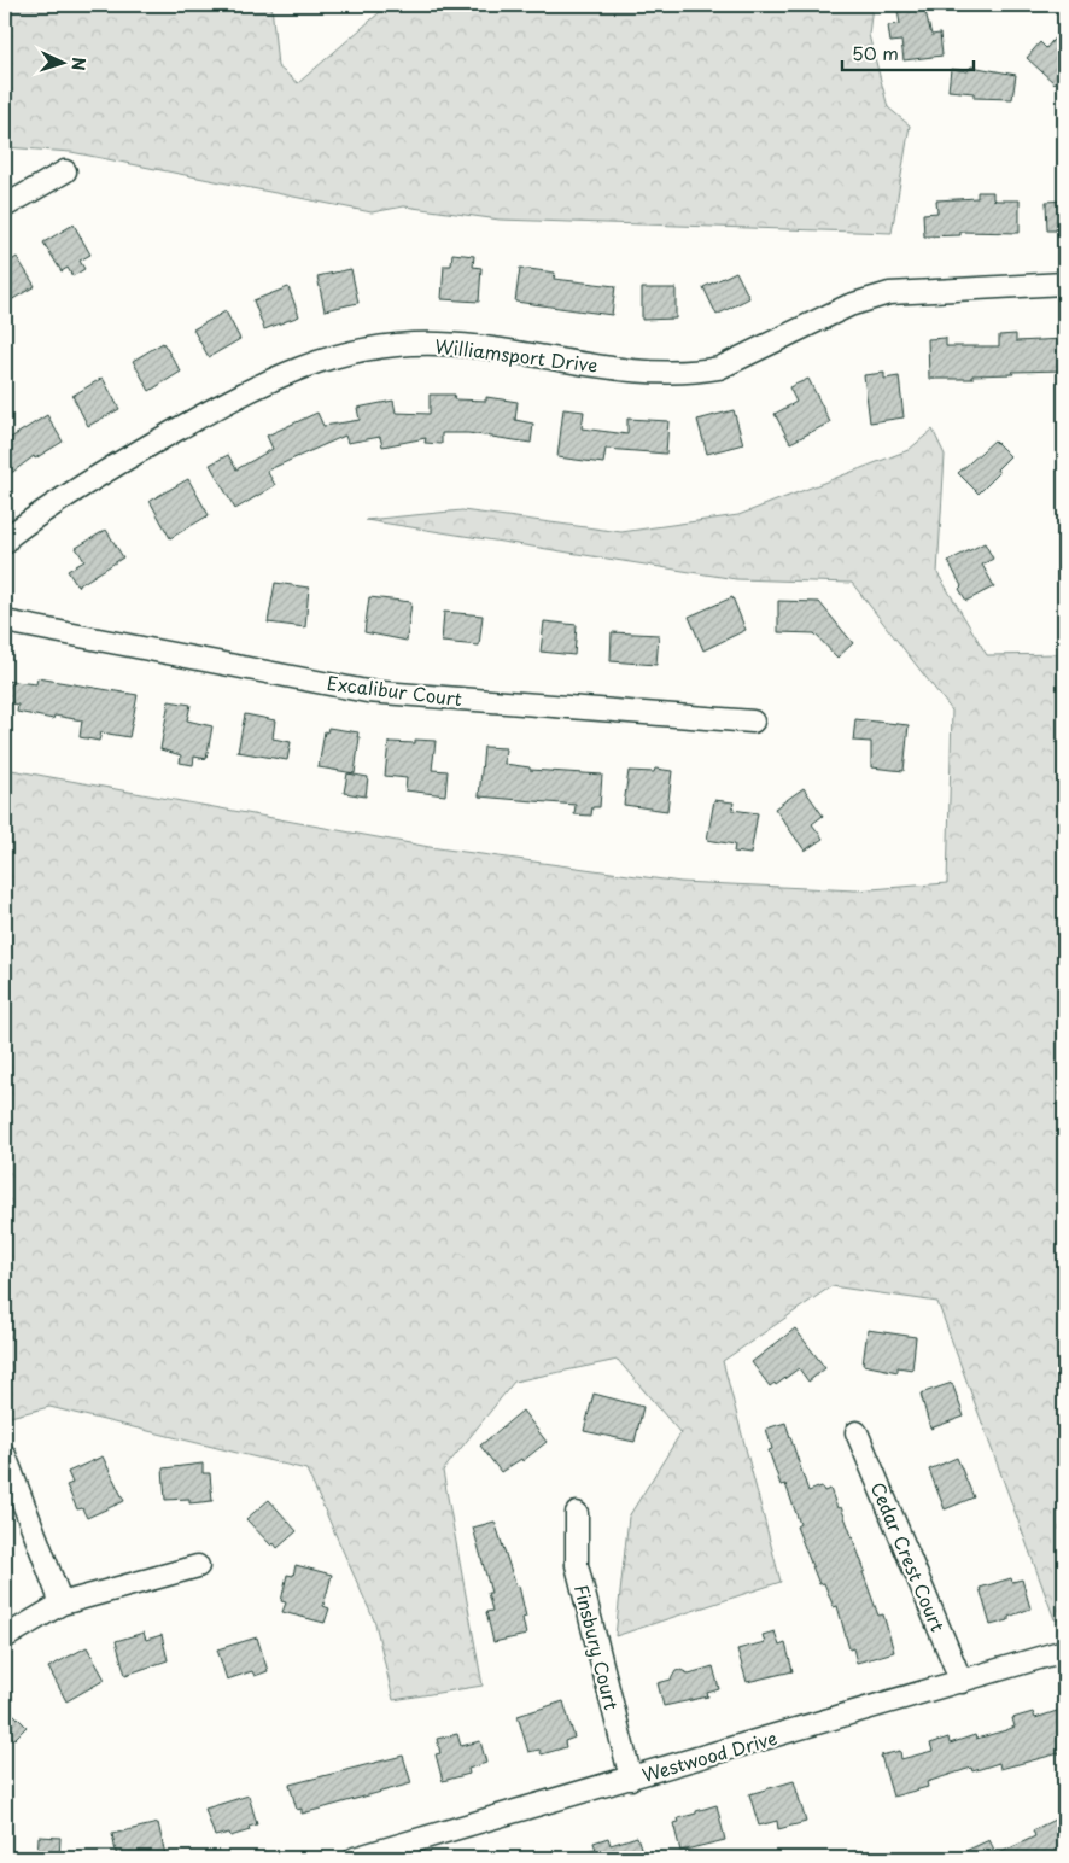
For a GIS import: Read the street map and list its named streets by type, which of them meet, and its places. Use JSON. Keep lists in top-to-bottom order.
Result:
{
  "streets": {
    "street": [
      "Williamsport Drive",
      "Excalibur Court",
      "Cedar Crest Court",
      "Finsbury Court",
      "Westwood Drive"
    ]
  },
  "crossings": [
    ["Cedar Crest Court", "Westwood Drive"],
    ["Finsbury Court", "Westwood Drive"]
  ],
  "scale_bar": "50 m",
  "north": "right"
}
